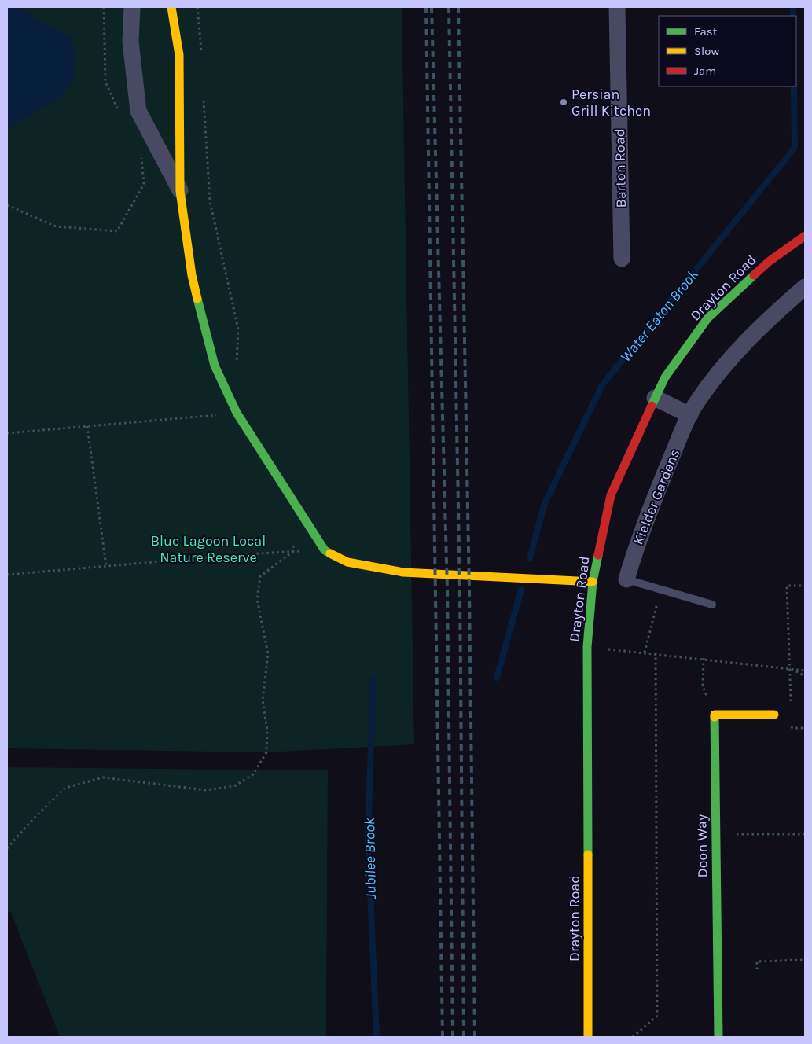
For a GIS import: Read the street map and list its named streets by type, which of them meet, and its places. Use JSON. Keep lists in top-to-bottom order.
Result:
{
  "streets": {
    "street": [
      "Barton Road",
      "Drayton Road",
      "Kielder Gardens",
      "Doon Way"
    ]
  },
  "water": ["Water Eaton Brook", "Jubilee Brook"],
  "parks": ["Blue Lagoon Local Nature Reserve"],
  "places": ["Persian Grill Kitchen"],
  "legend": ["Fast", "Slow", "Jam"]
}
